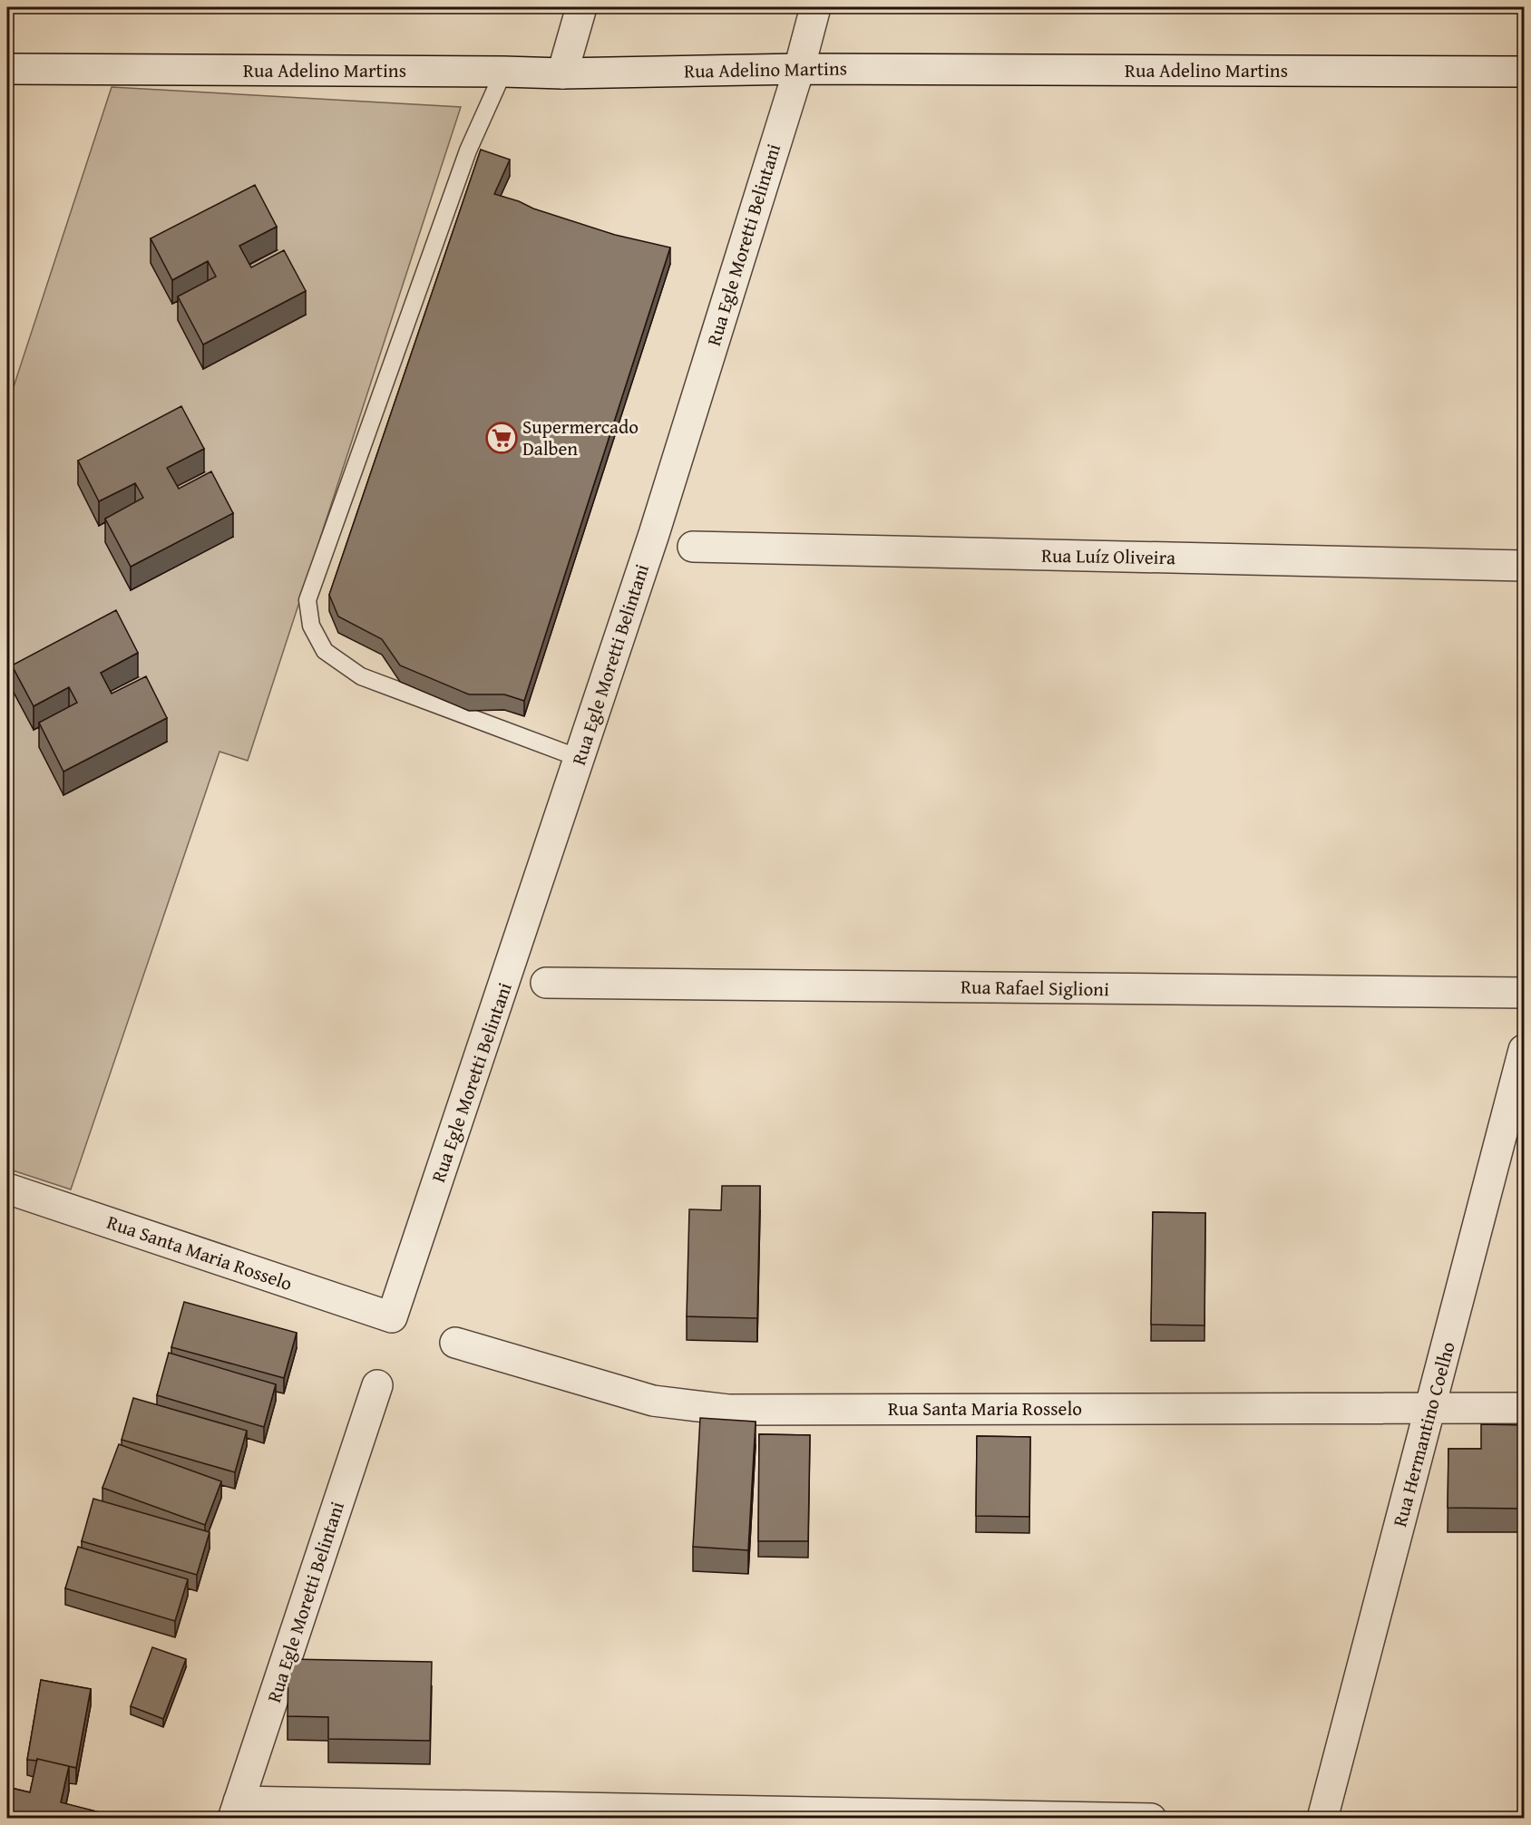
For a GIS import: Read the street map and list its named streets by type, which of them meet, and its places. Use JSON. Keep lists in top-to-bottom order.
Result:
{
  "streets": {
    "street": [
      "Rua Adelino Martins",
      "Rua Egle Moretti Belintani",
      "Rua Luíz Oliveira",
      "Rua Rafael Siglioni",
      "Rua Santa Maria Rosselo",
      "Rua Hermantino Coelho"
    ]
  },
  "crossings": [
    ["Rua Adelino Martins", "Rua Egle Moretti Belintani"],
    ["Rua Egle Moretti Belintani", "Rua Santa Maria Rosselo"],
    ["Rua Santa Maria Rosselo", "Rua Hermantino Coelho"]
  ],
  "places": {
    "supermarket": ["Supermercado Dalben"]
  }
}
